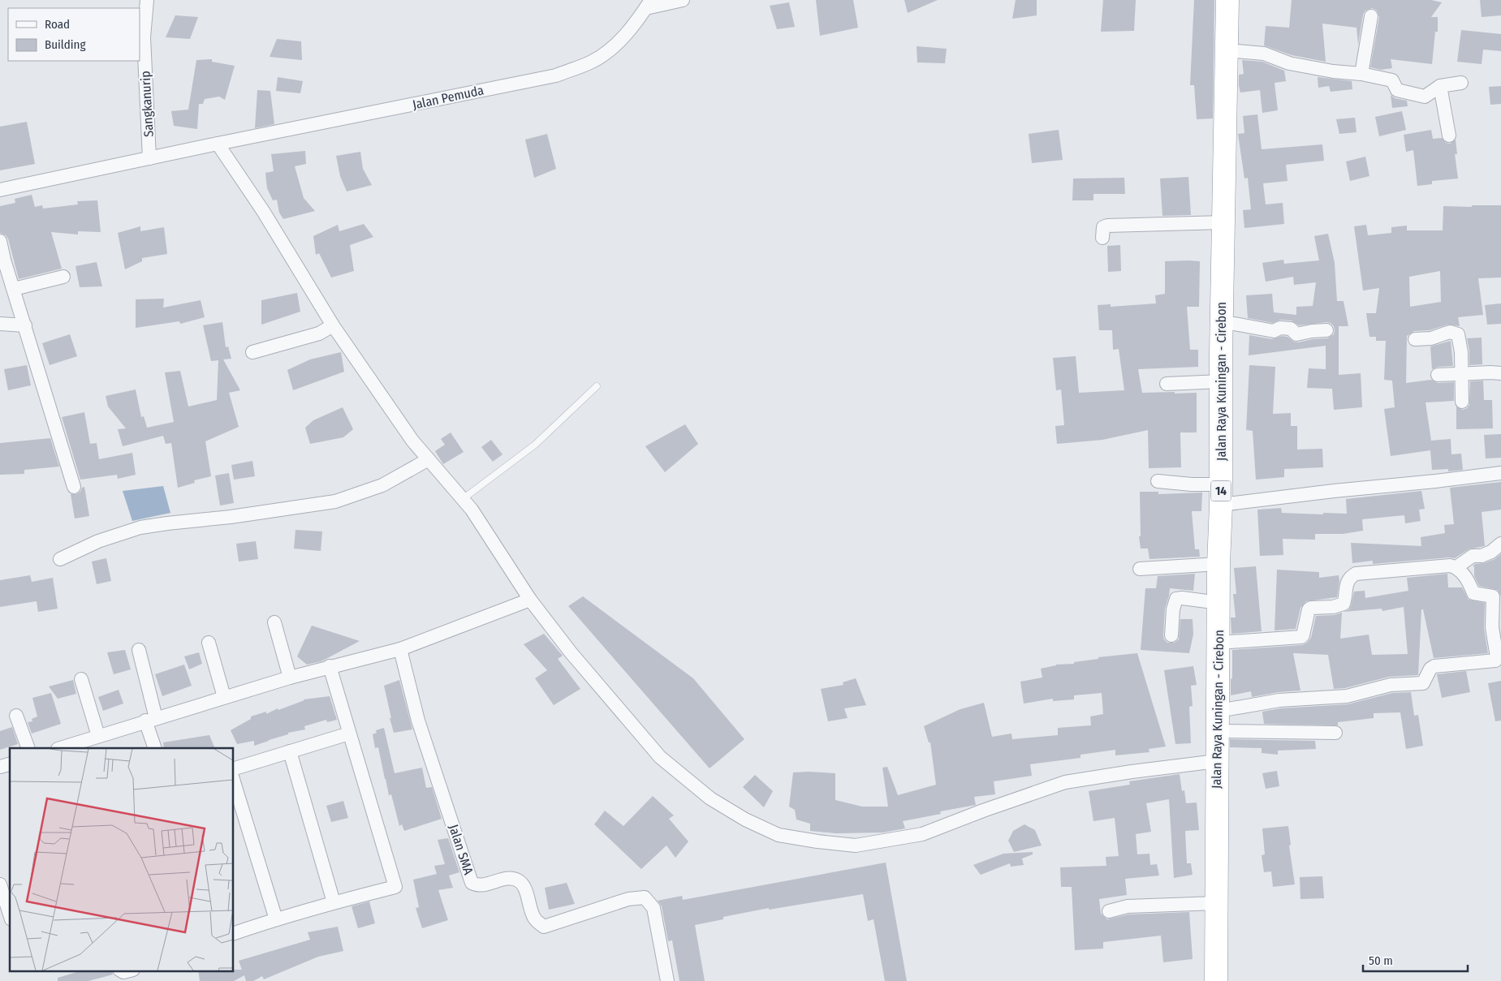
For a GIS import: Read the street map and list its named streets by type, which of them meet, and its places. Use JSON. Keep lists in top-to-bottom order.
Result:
{
  "streets": {
    "highway": ["Jalan Raya Kuningan - Cirebon", "14"],
    "street": ["Jalan Pemuda", "Sangkanurip", "Jalan SMA"]
  },
  "crossings": [
    ["Jalan Pemuda", "Sangkanurip"]
  ],
  "legend": ["Road", "Building"],
  "scale_bar": "50 m"
}
